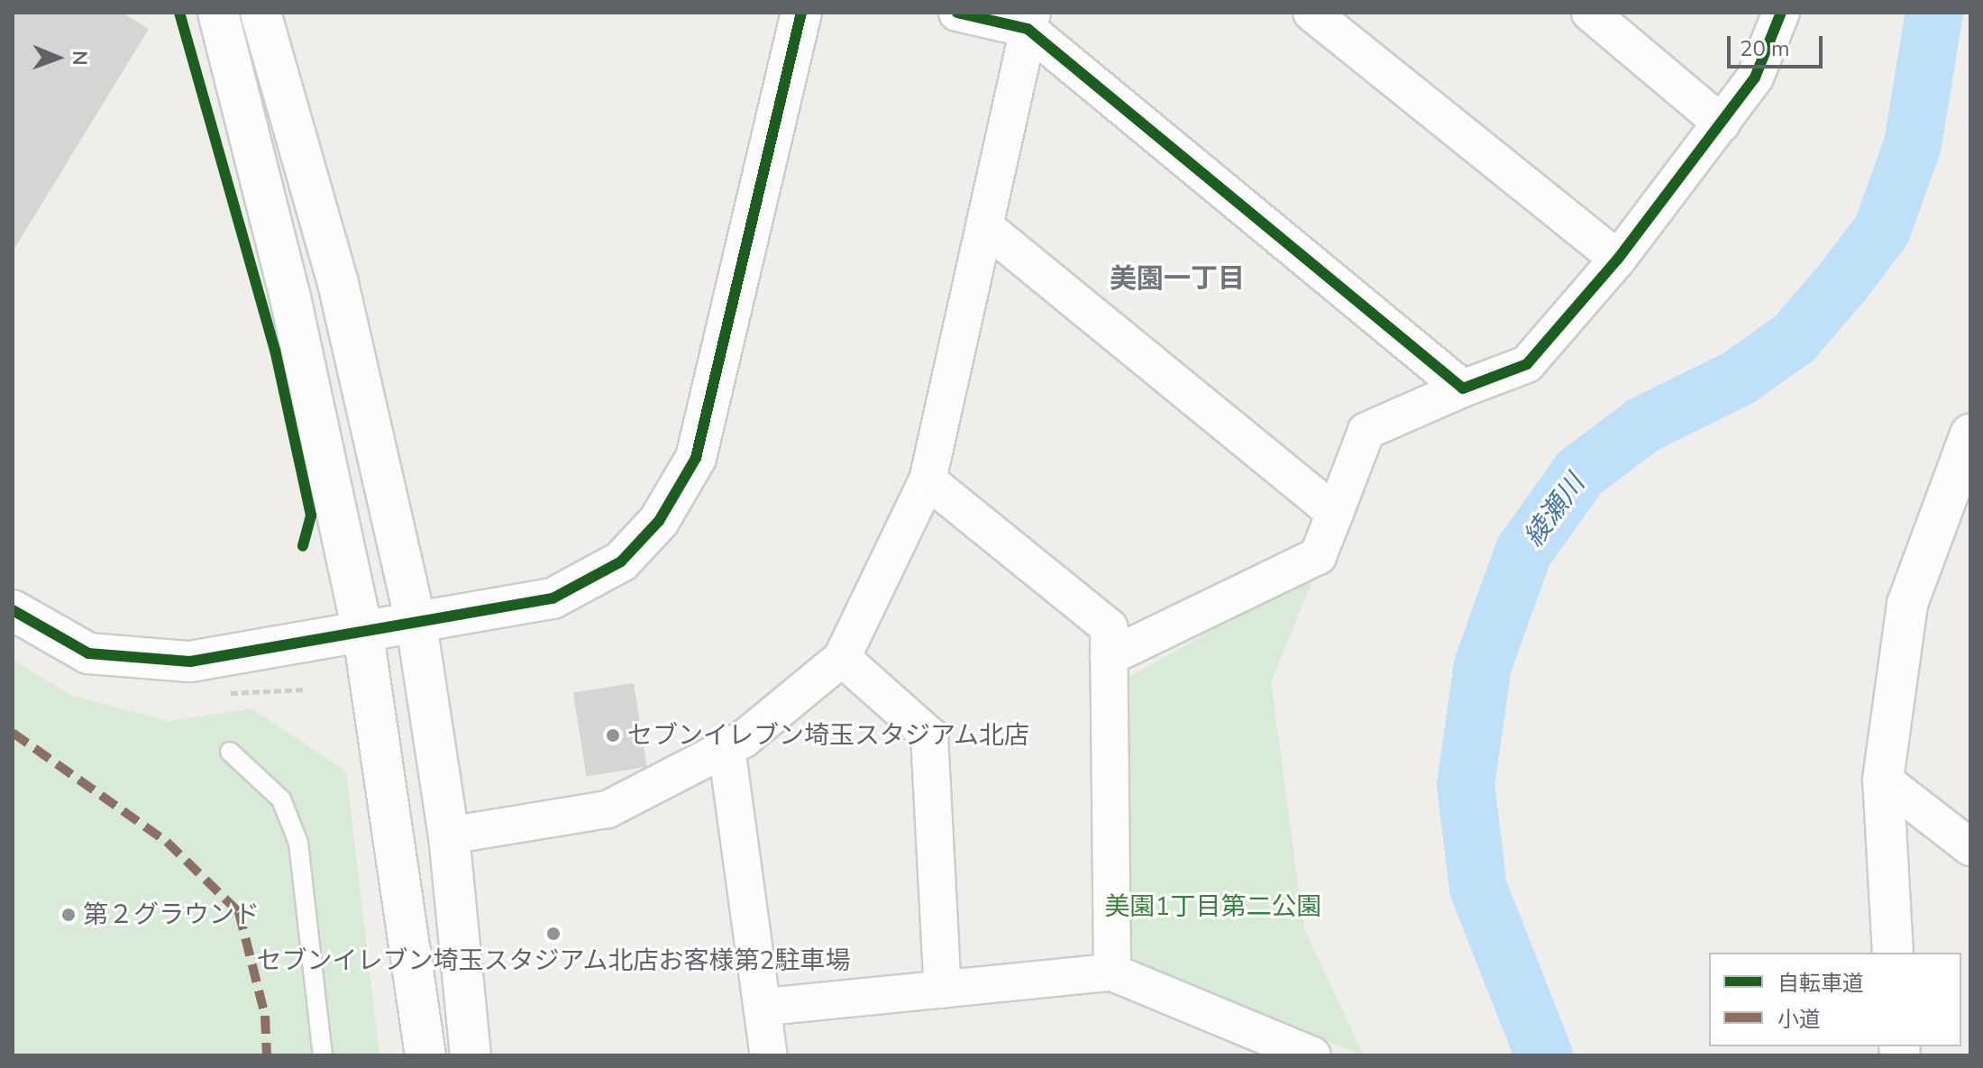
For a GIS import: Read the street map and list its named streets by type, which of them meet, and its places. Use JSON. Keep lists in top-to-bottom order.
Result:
{
  "districts": ["美園一丁目"],
  "water": ["綾瀬川"],
  "parks": ["美園1丁目第二公園"],
  "places": ["セブンイレブン埼玉スタジアム北店", "第２グラウンド", "セブンイレブン埼玉スタジアム北店お客様第2駐車場"],
  "legend": ["自転車道", "小道"],
  "scale_bar": "20 m",
  "north": "right"
}
